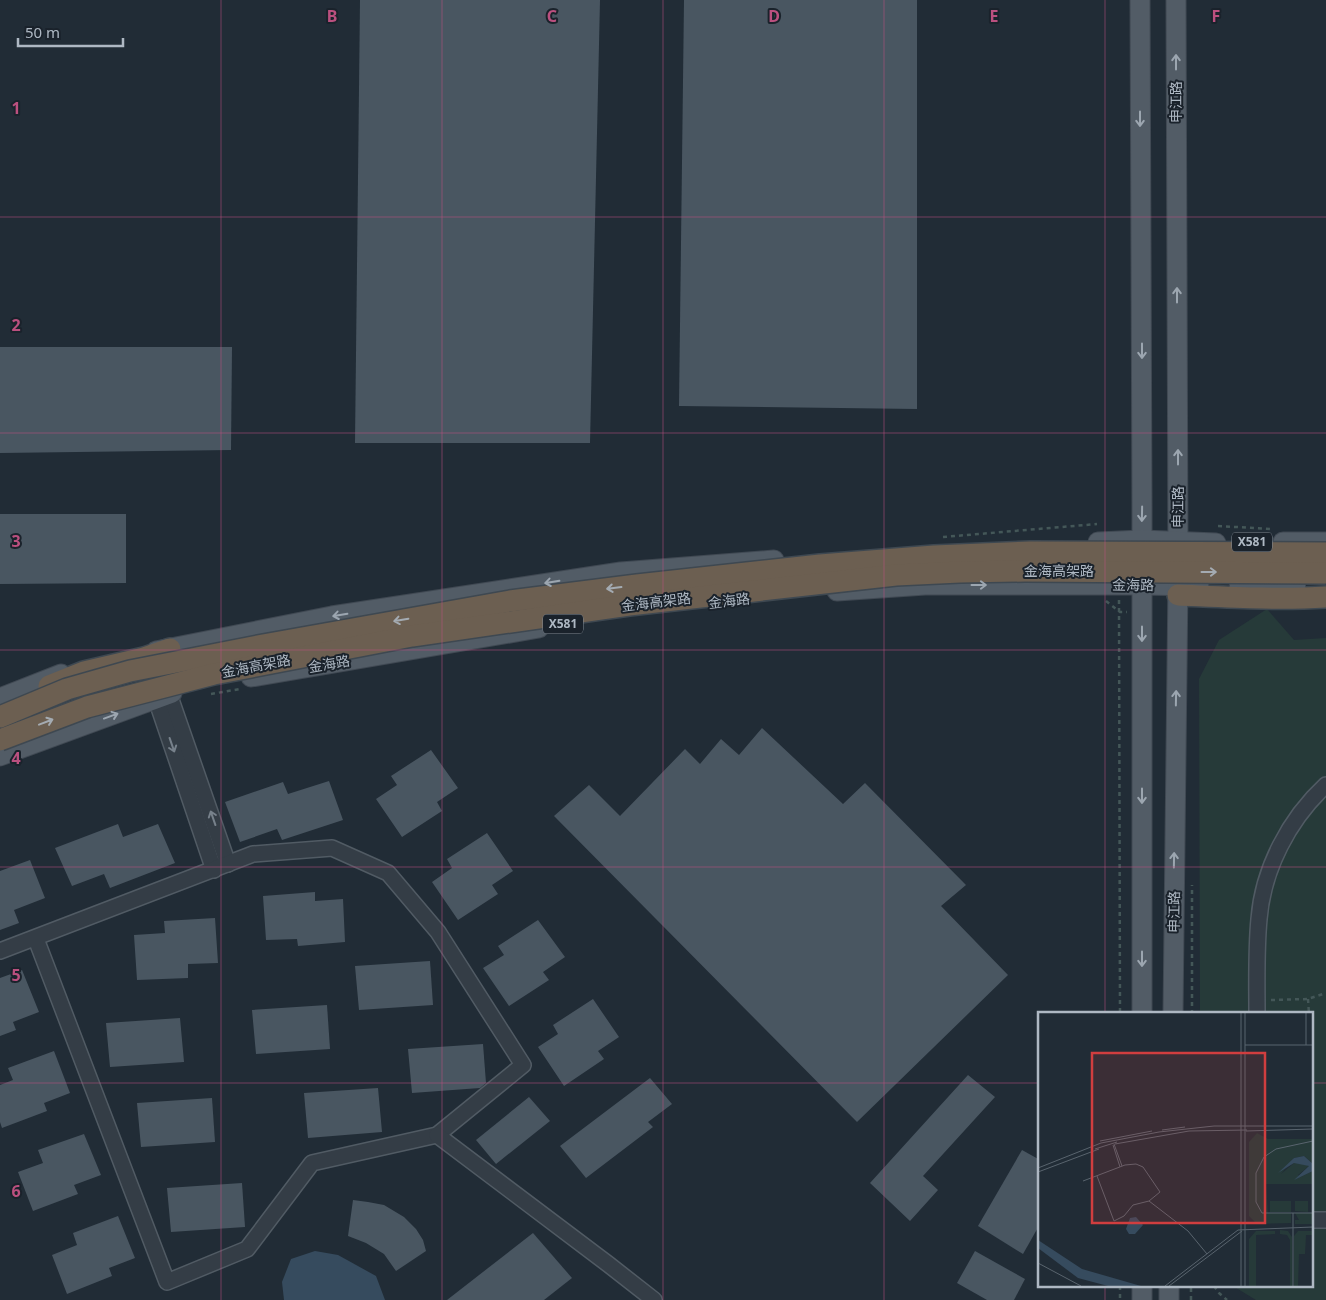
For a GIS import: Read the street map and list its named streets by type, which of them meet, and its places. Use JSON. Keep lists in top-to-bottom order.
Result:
{
  "streets": {
    "highway": ["金海高架路"],
    "main road": ["申江路", "X581", "金海路"]
  },
  "crossings": [
    ["申江路", "X581"],
    ["申江路", "金海路"]
  ],
  "scale_bar": "50 m",
  "grid": {
    "columns": [
      "B",
      "C",
      "D",
      "E",
      "F"
    ],
    "rows": [
      "1",
      "2",
      "3",
      "4",
      "5",
      "6"
    ]
  }
}
